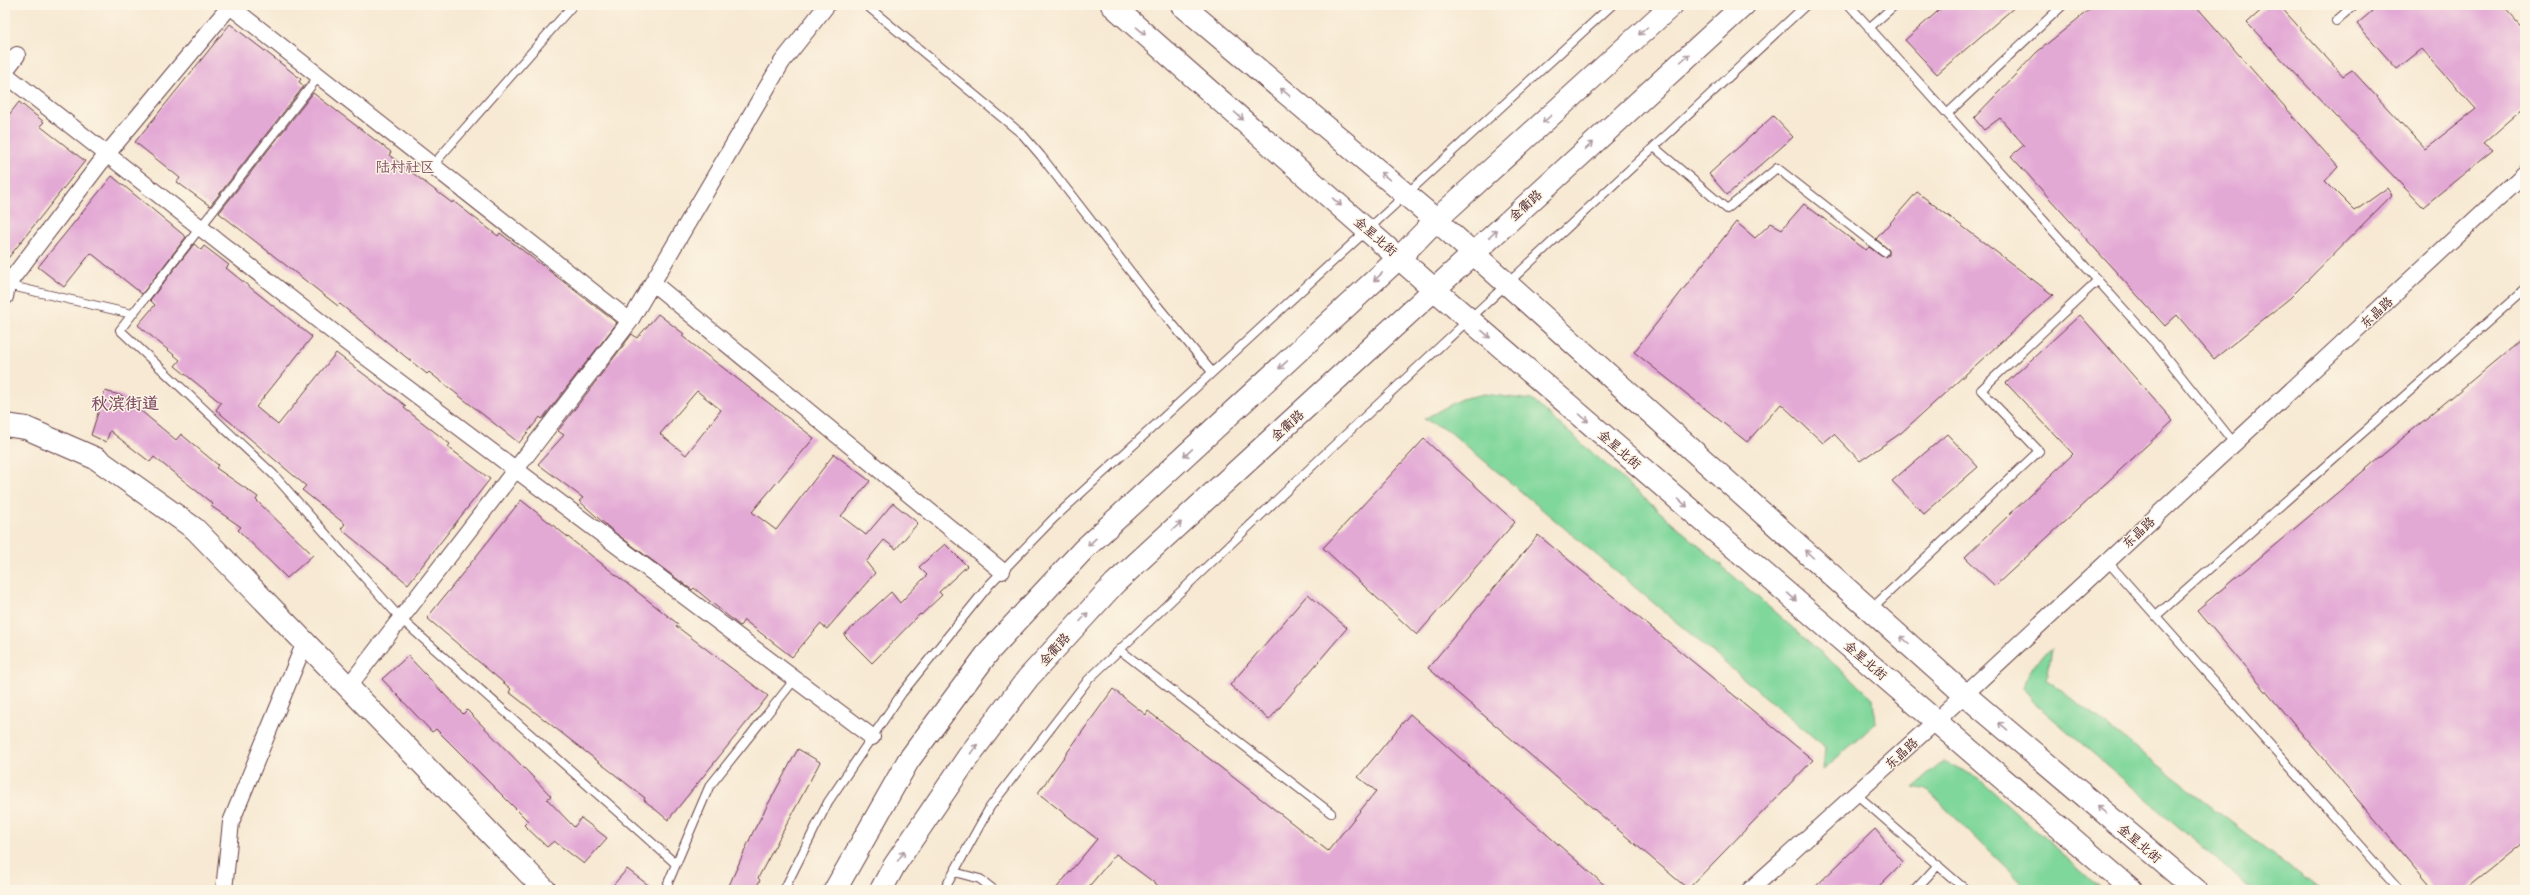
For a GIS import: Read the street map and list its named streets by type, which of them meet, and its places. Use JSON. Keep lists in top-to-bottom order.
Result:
{
  "streets": {
    "main road": ["金衢路", "金星北街"],
    "street": ["东晶路"]
  },
  "crossings": [
    ["金衢路", "金星北街"],
    ["金星北街", "东晶路"]
  ],
  "districts": ["陆村社区", "秋滨街道"]
}
